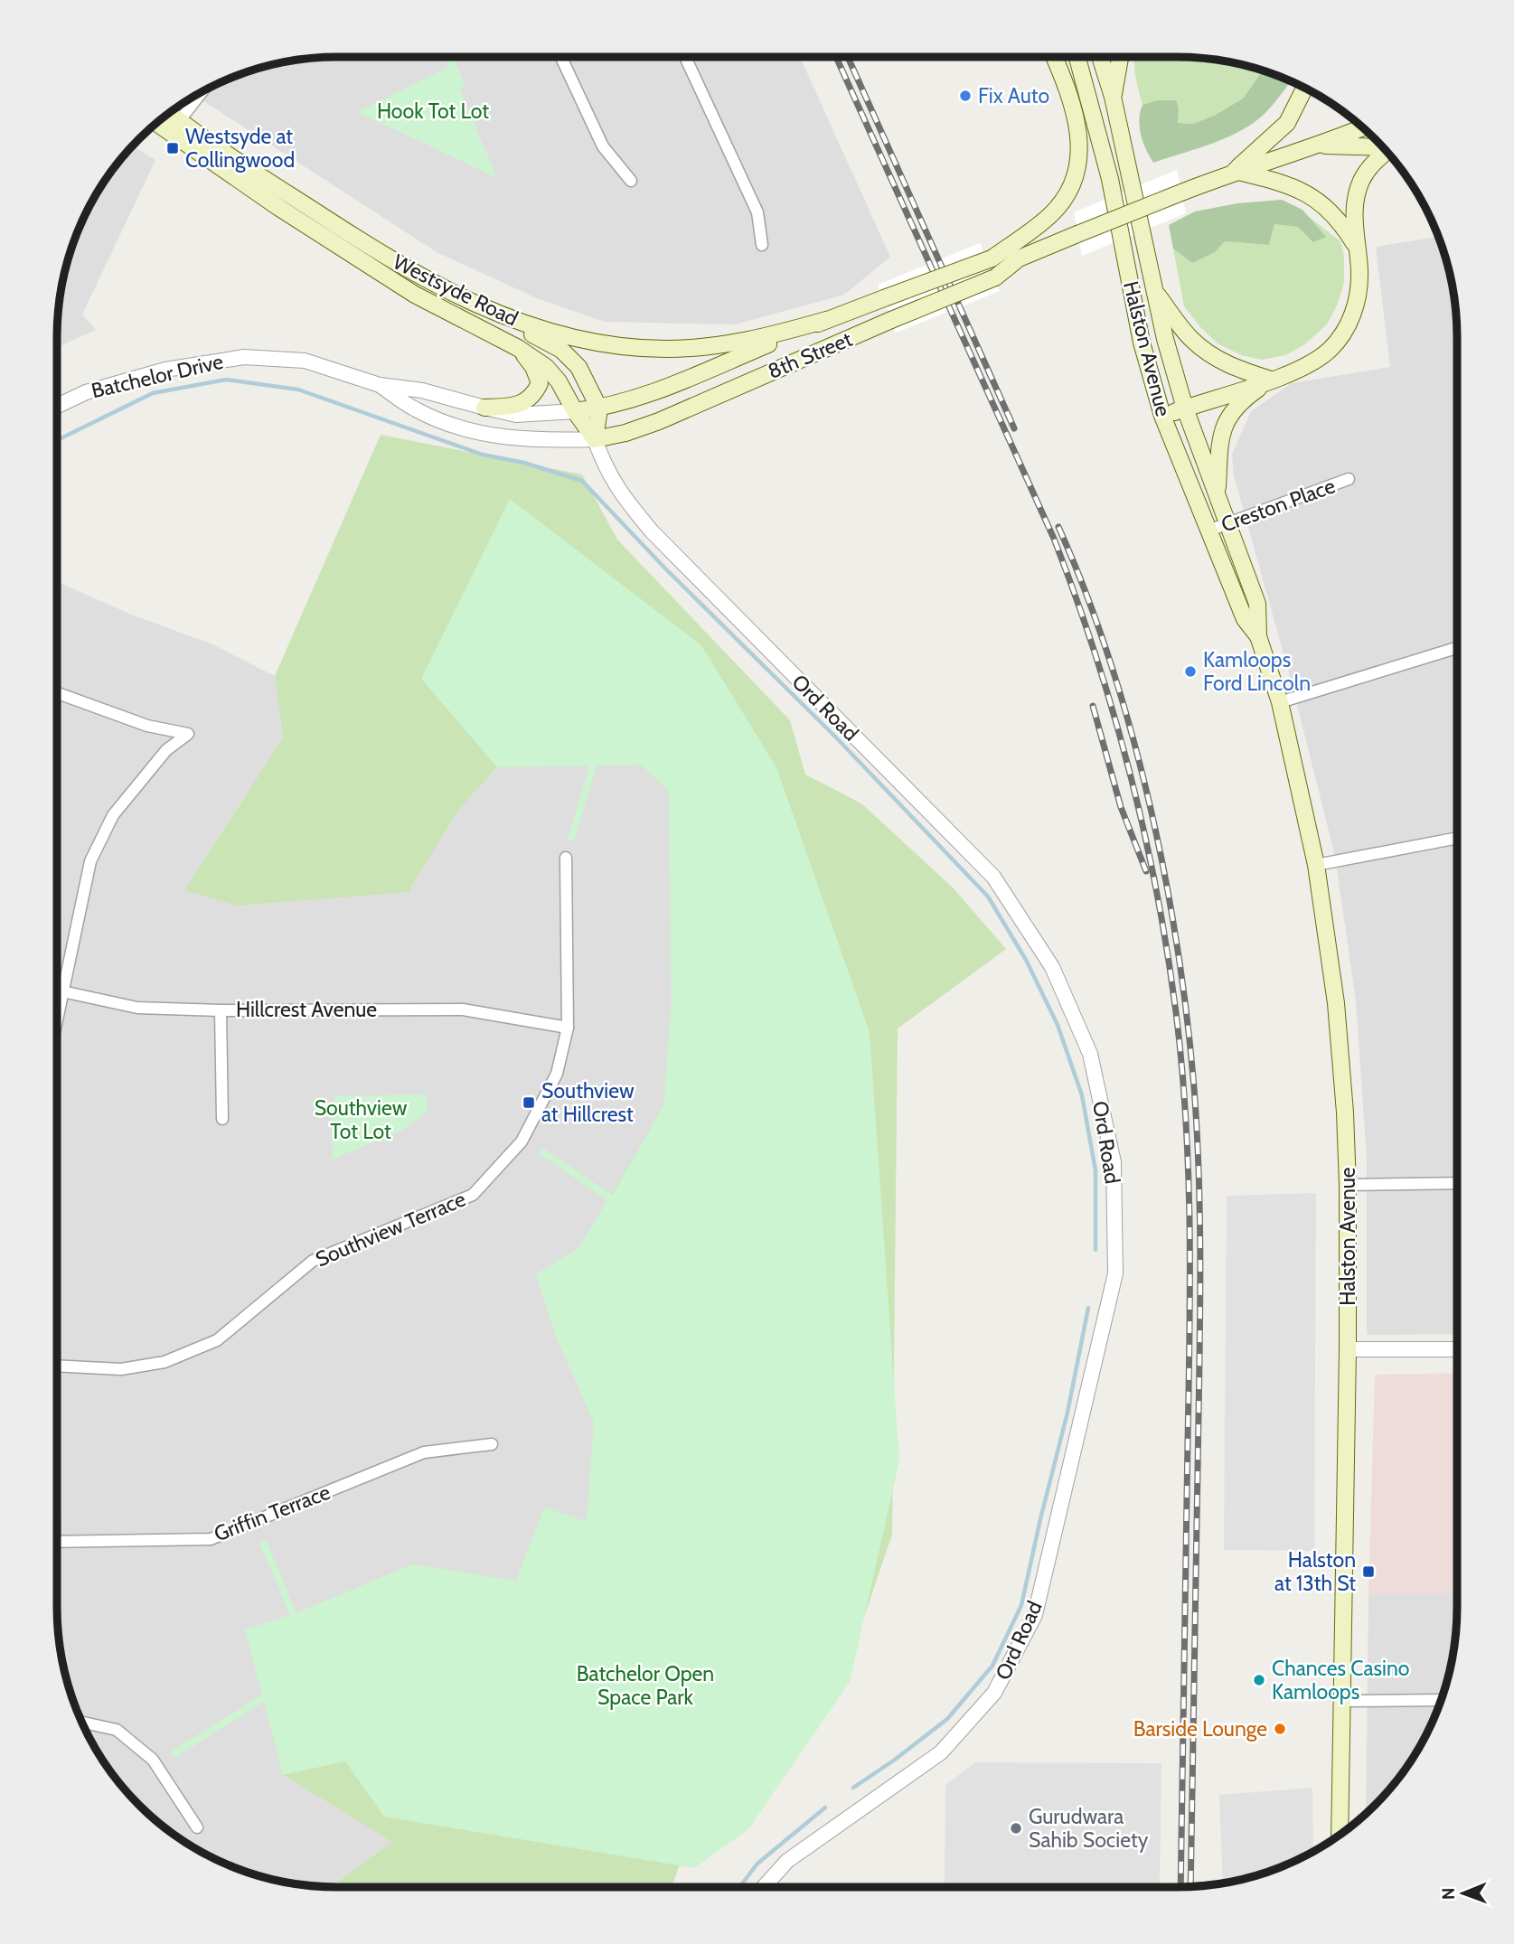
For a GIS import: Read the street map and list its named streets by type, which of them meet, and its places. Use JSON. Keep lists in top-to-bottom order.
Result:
{
  "streets": {
    "main road": [
      "Westsyde Road",
      "Halston Avenue",
      "8th Street",
      "Batchelor Drive"
    ],
    "street": [
      "Creston Place",
      "Ord Road",
      "Hillcrest Avenue",
      "Southview Terrace",
      "Griffin Terrace"
    ]
  },
  "crossings": [
    ["Westsyde Road", "8th Street"],
    ["Westsyde Road", "Batchelor Drive"],
    ["Westsyde Road", "Ord Road"],
    ["Halston Avenue", "Creston Place"],
    ["8th Street", "Batchelor Drive"],
    ["8th Street", "Ord Road"],
    ["Batchelor Drive", "Ord Road"],
    ["Hillcrest Avenue", "Southview Terrace"]
  ],
  "parks": ["Hook Tot Lot", "Southview Tot Lot", "Batchelor Open Space Park"],
  "places": {
    "other": [
      "Fix Auto",
      "Kamloops Ford Lincoln",
      "Chances Casino Kamloops",
      "Barside Lounge",
      "Gurudwara Sahib Society"
    ],
    "transit": ["Westsyde at Collingwood", "Southview at Hillcrest", "Halston at 13th St"]
  },
  "north": "left"
}
